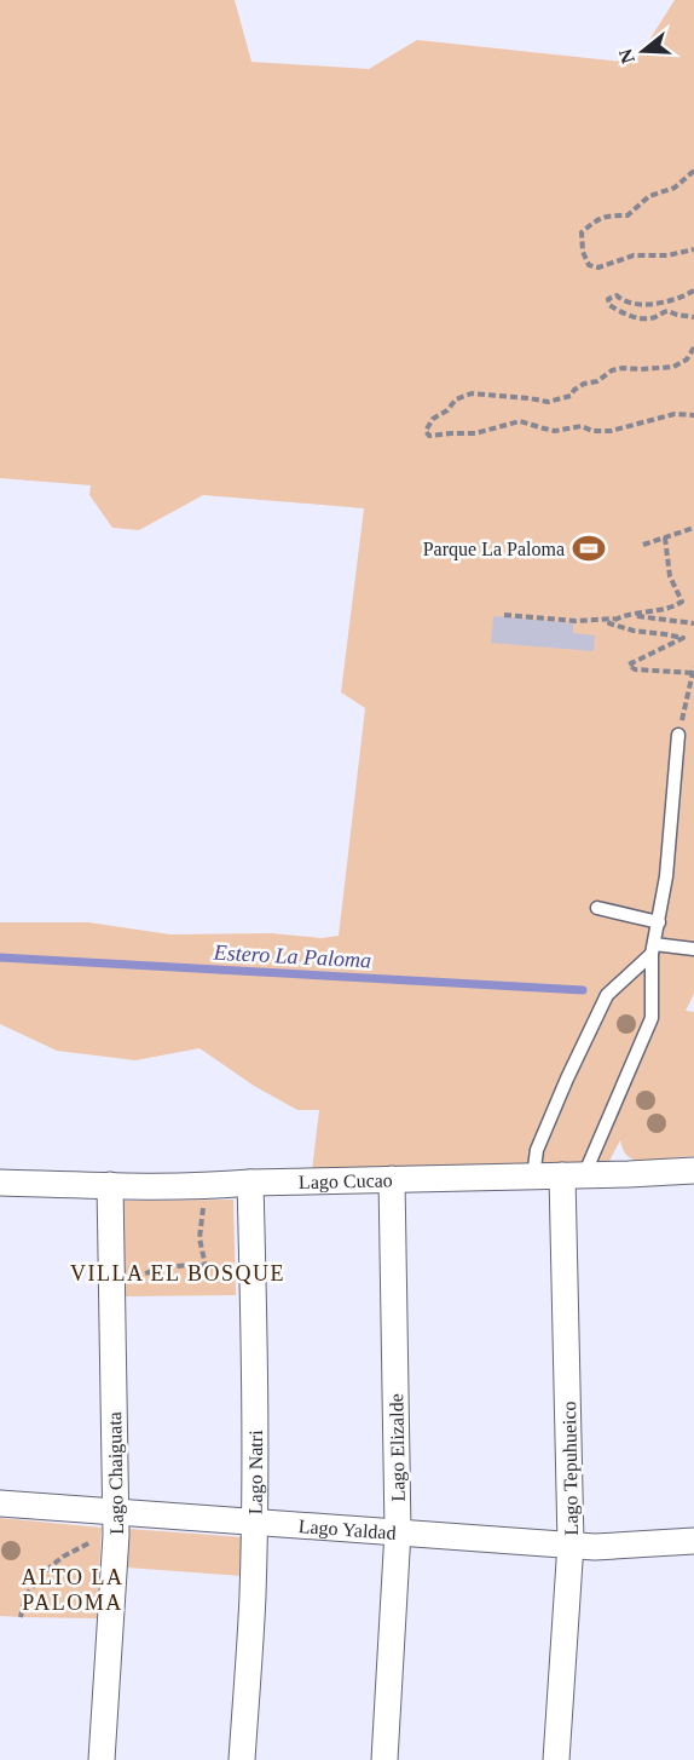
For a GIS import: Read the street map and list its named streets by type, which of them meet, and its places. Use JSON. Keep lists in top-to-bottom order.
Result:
{
  "streets": {
    "street": [
      "Lago Cucao",
      "Lago Elizalde",
      "Lago Tepuhueico",
      "Lago Natri",
      "Lago Chaiguata",
      "Lago Yaldad"
    ]
  },
  "crossings": [
    ["Lago Cucao", "Lago Elizalde"],
    ["Lago Cucao", "Lago Tepuhueico"],
    ["Lago Cucao", "Lago Natri"],
    ["Lago Cucao", "Lago Chaiguata"],
    ["Lago Elizalde", "Lago Yaldad"],
    ["Lago Tepuhueico", "Lago Yaldad"],
    ["Lago Natri", "Lago Yaldad"],
    ["Lago Chaiguata", "Lago Yaldad"]
  ],
  "districts": ["VILLA EL BOSQUE", "ALTO LA PALOMA"],
  "water": ["Estero La Paloma"],
  "places": {
    "sports": ["Parque La Paloma"]
  },
  "north": "left"
}
